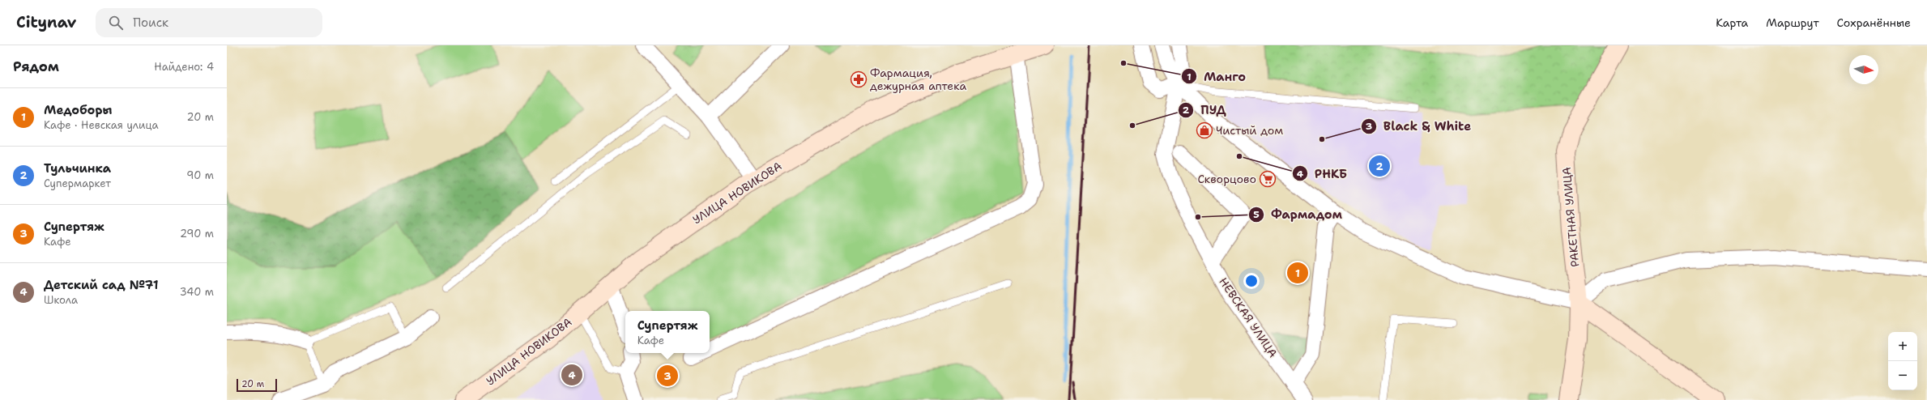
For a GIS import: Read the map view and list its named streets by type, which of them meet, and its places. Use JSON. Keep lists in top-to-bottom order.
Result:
{
  "streets": {
    "main road": ["УЛИЦА НОВИКОВА", "РАКЕТНАЯ УЛИЦА"],
    "street": ["НЕВСКАЯ УЛИЦА"]
  },
  "places": {
    "other": [
      "Манго",
      "ПУД",
      "Black & White",
      "РНКБ",
      "Фармадом"
    ],
    "pharmacy": ["Фармация, дежурная аптека"],
    "shop": ["Чистый дом"],
    "supermarket": ["Скворцово"]
  },
  "scale_bar": "20 m",
  "north": "right",
  "page": {
    "header": "Citynav",
    "search": "Поиск",
    "nav": ["Карта", "Маршрут", "Сохранённые"],
    "heading": ["Рядом", "Найдено: 4"],
    "list": [
      {
        "mark": "1",
        "name": "Медоборы",
        "note": "Кафе · Невская улица",
        "value": "20 m"
      },
      {
        "mark": "2",
        "name": "Тульчинка",
        "note": "Супермаркет",
        "value": "90 m"
      },
      {
        "mark": "3",
        "name": "Супертяж",
        "note": "Кафе",
        "value": "290 m"
      },
      {
        "mark": "4",
        "name": "Детский сад №71",
        "note": "Школа",
        "value": "340 m"
      }
    ],
    "pins": [
      "2",
      "1",
      "4",
      "3"
    ],
    "popup": ["Супертяж", "Кафе"],
    "map_buttons": ["+", "−"],
    "scale": "20 m"
  }
}
